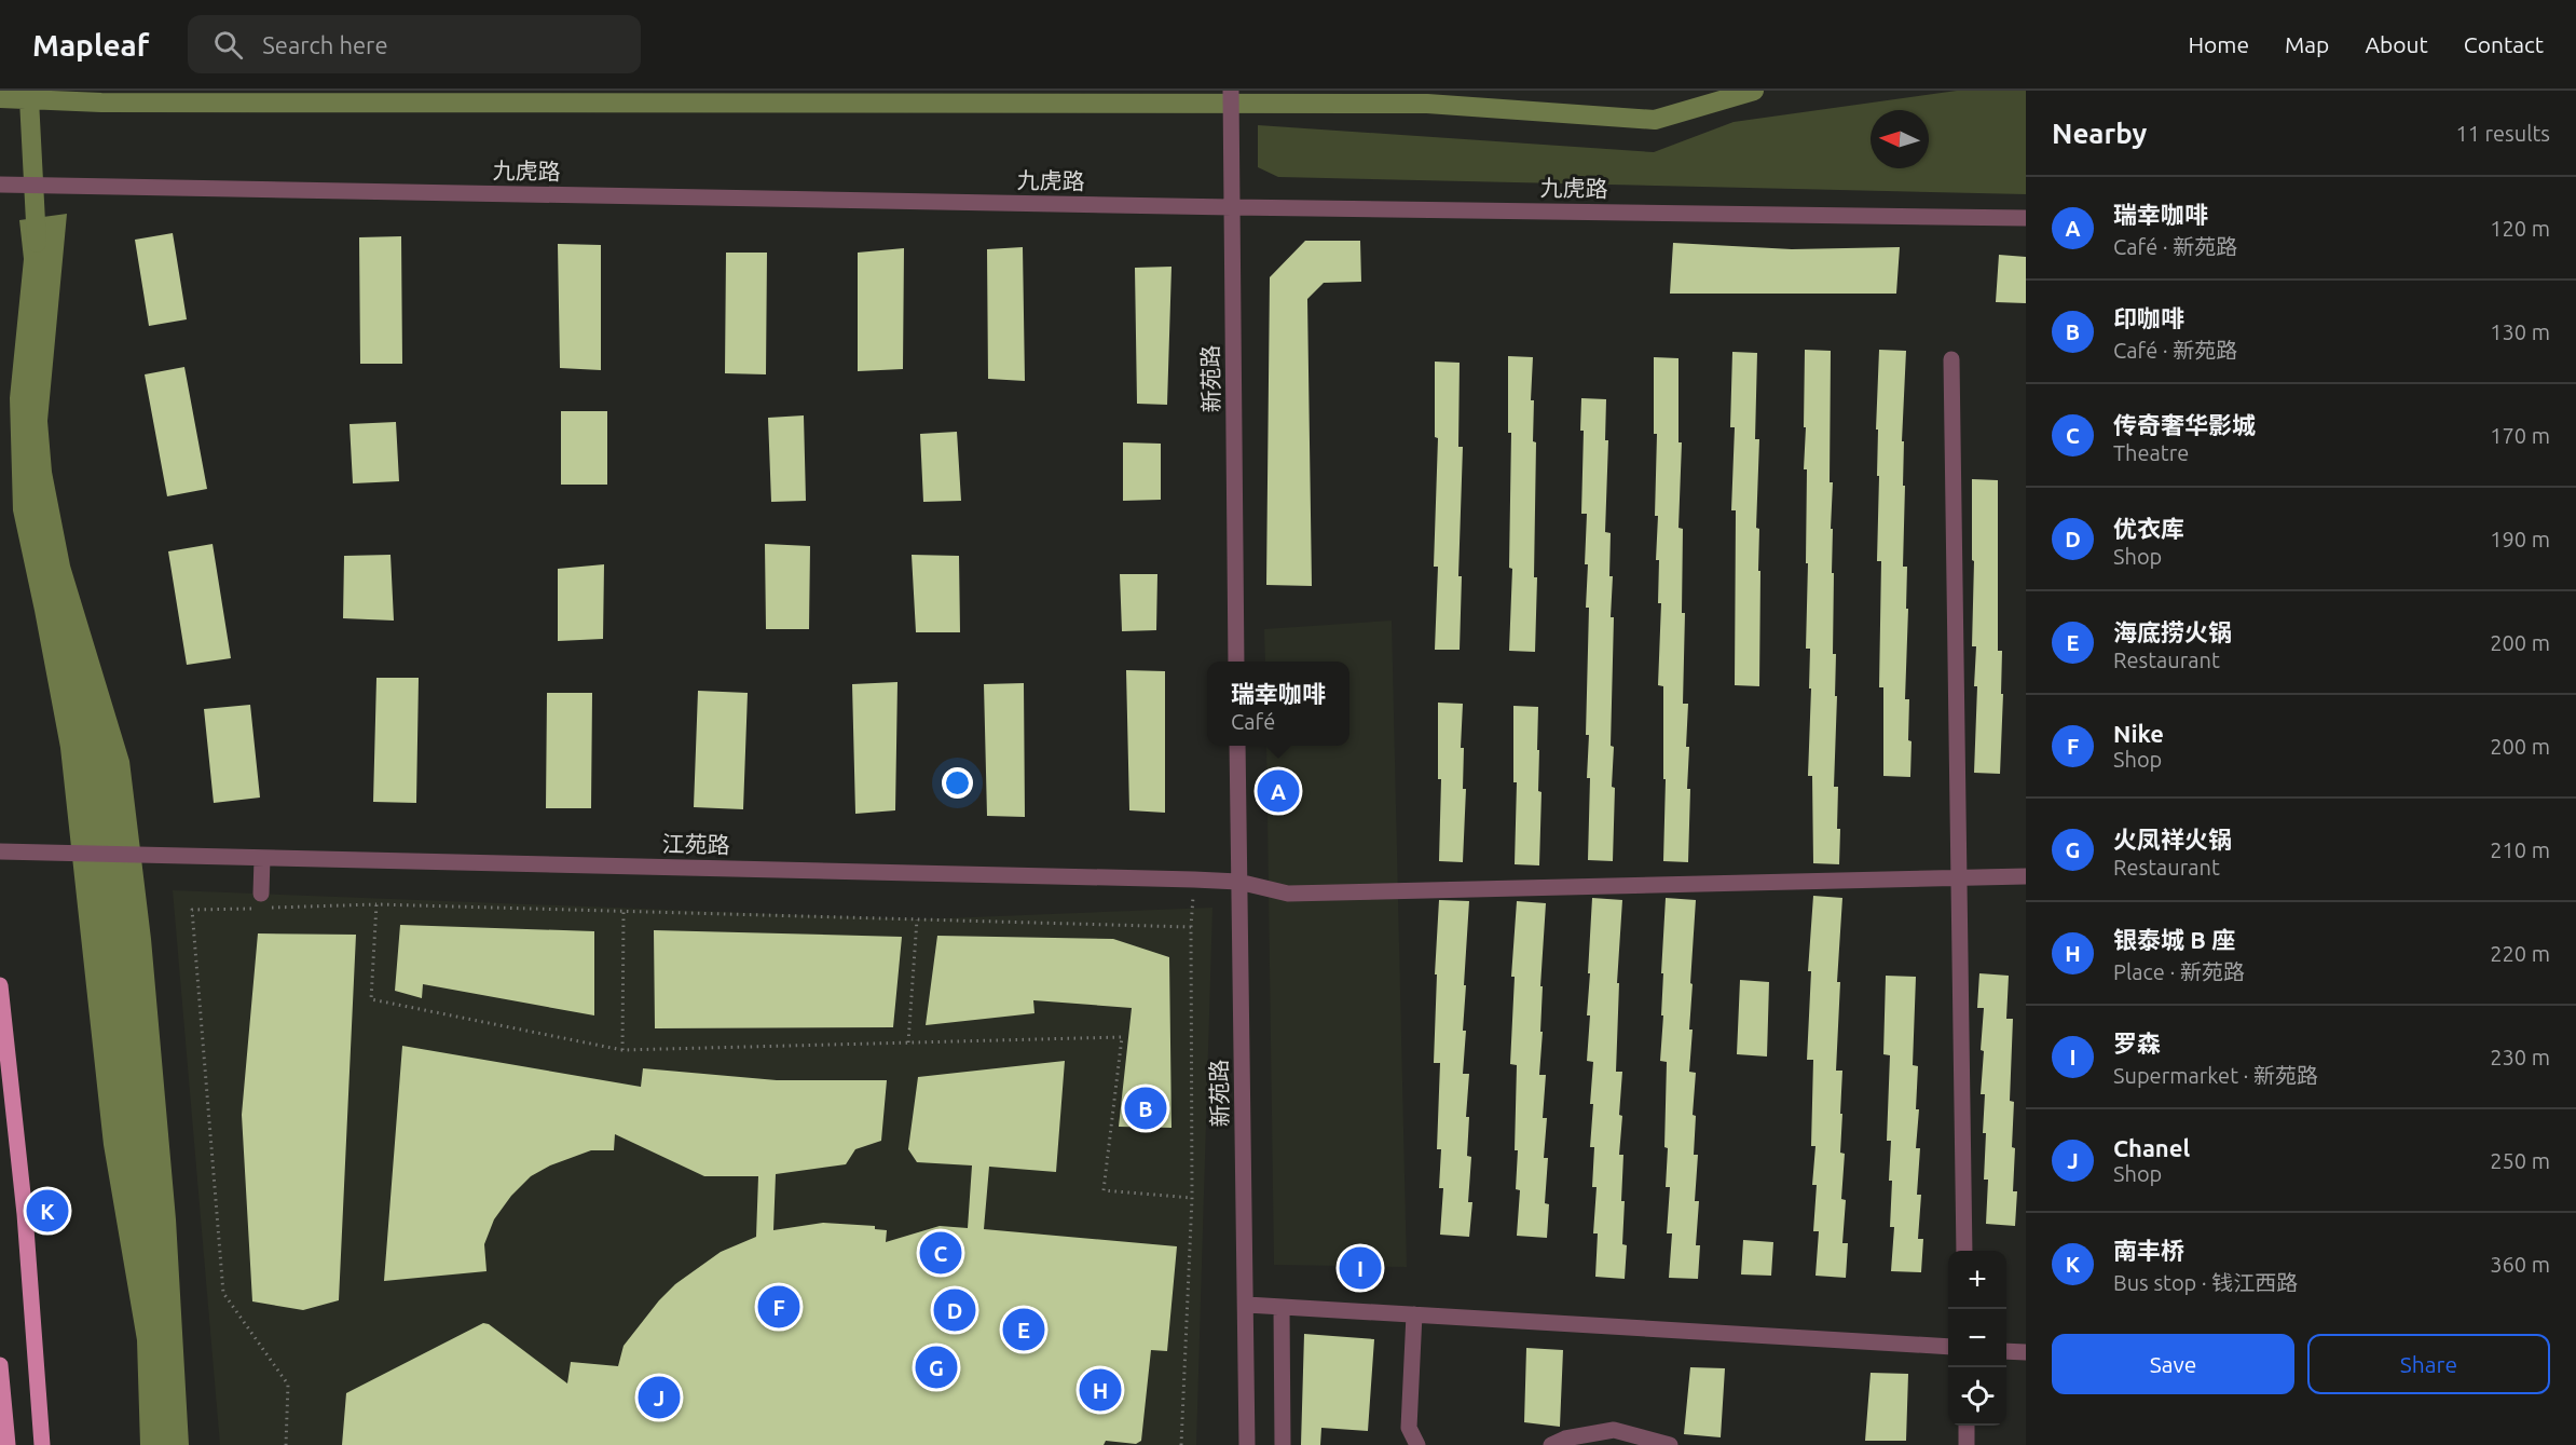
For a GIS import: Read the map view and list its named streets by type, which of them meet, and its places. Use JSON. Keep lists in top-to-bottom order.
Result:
{
  "streets": {
    "street": ["九虎路", "新苑路", "江苑路"]
  },
  "crossings": [
    ["九虎路", "新苑路"],
    ["新苑路", "江苑路"]
  ],
  "north": "left",
  "page": {
    "header": "Mapleaf",
    "search": "Search here",
    "nav": [
      "Home",
      "Map",
      "About",
      "Contact"
    ],
    "heading": ["Nearby", "11 results"],
    "list": [
      {
        "mark": "A",
        "name": "瑞幸咖啡",
        "note": "Café · 新苑路",
        "value": "120 m"
      },
      {
        "mark": "B",
        "name": "印咖啡",
        "note": "Café · 新苑路",
        "value": "130 m"
      },
      {
        "mark": "C",
        "name": "传奇奢华影城",
        "note": "Theatre",
        "value": "170 m"
      },
      {
        "mark": "D",
        "name": "优衣库",
        "note": "Shop",
        "value": "190 m"
      },
      {
        "mark": "E",
        "name": "海底捞火锅",
        "note": "Restaurant",
        "value": "200 m"
      },
      {
        "mark": "F",
        "name": "Nike",
        "note": "Shop",
        "value": "200 m"
      },
      {
        "mark": "G",
        "name": "火凤祥火锅",
        "note": "Restaurant",
        "value": "210 m"
      },
      {
        "mark": "H",
        "name": "银泰城 B 座",
        "note": "Place · 新苑路",
        "value": "220 m"
      },
      {
        "mark": "I",
        "name": "罗森",
        "note": "Supermarket · 新苑路",
        "value": "230 m"
      },
      {
        "mark": "J",
        "name": "Chanel",
        "note": "Shop",
        "value": "250 m"
      },
      {
        "mark": "K",
        "name": "南丰桥",
        "note": "Bus stop · 钱江西路",
        "value": "360 m"
      }
    ],
    "popup": ["瑞幸咖啡", "Café"],
    "pins": [
      "A",
      "B",
      "K",
      "C",
      "I",
      "F",
      "D",
      "E",
      "G",
      "H",
      "J"
    ],
    "map_buttons": ["+", "−"],
    "buttons": ["Save", "Share"]
  }
}
